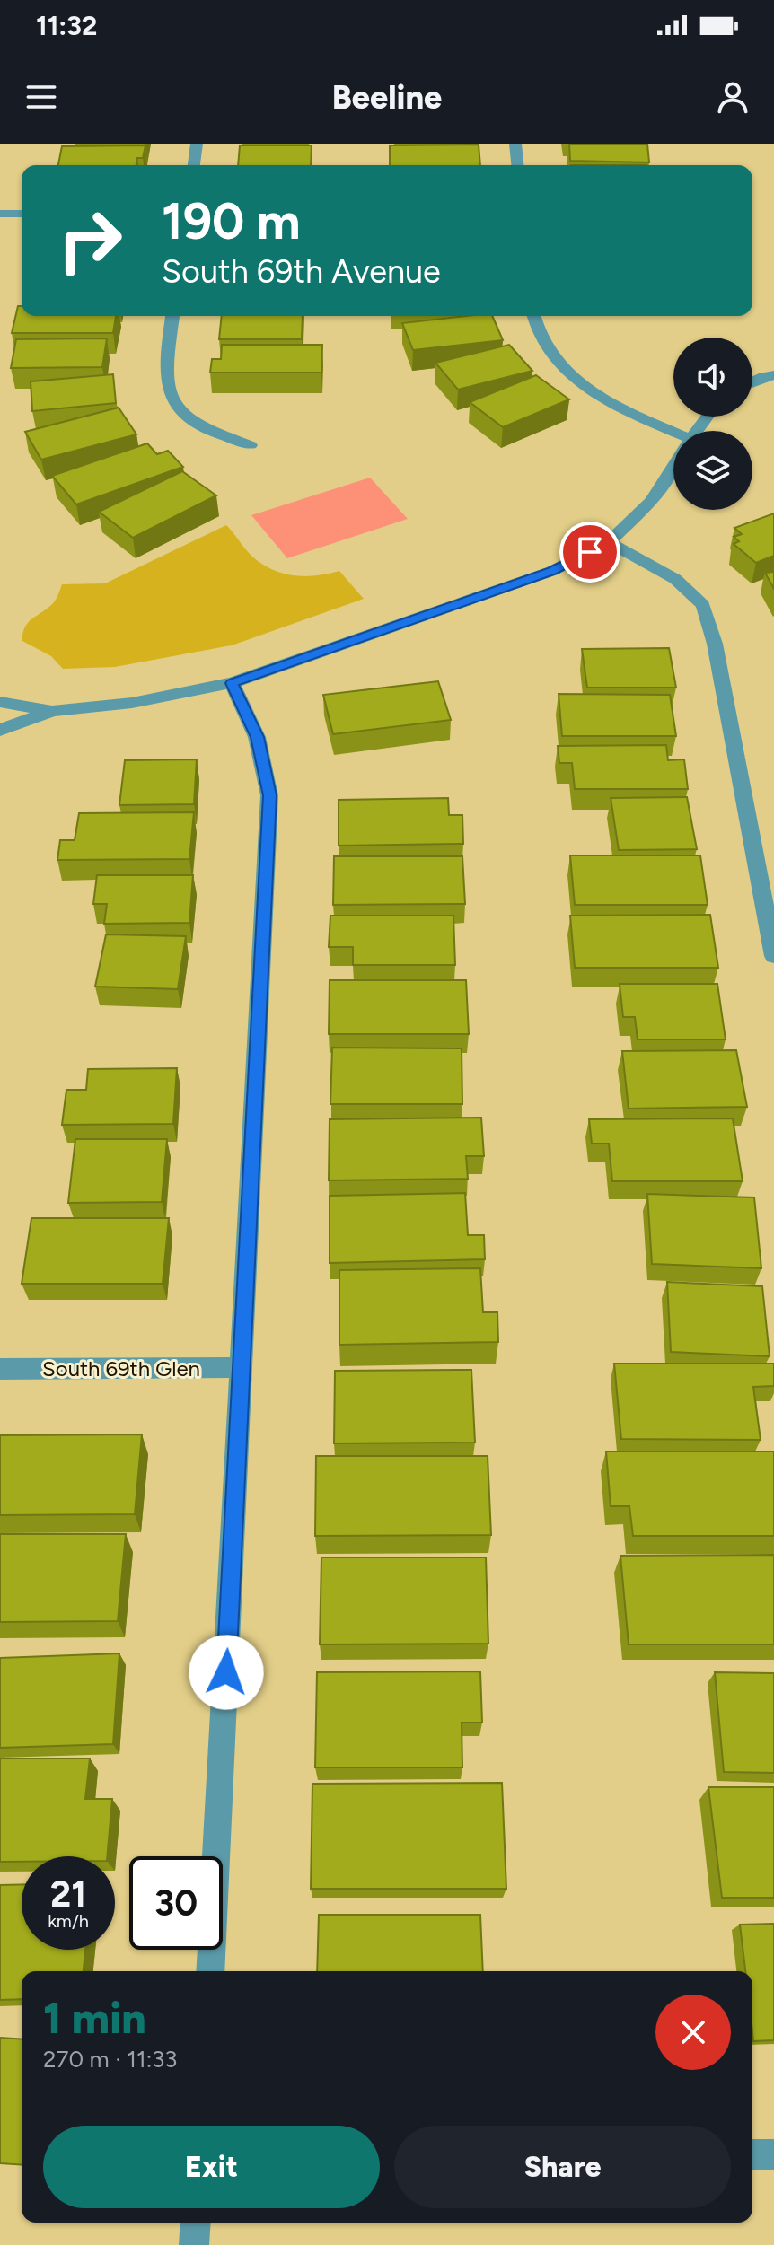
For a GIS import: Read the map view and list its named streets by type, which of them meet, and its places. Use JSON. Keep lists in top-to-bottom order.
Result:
{
  "streets": {
    "street": ["South 69th Glen"]
  },
  "page": {
    "status": "11:32",
    "header": "Beeline",
    "turn": ["190 m", "South 69th Avenue"],
    "speed": "21 km/h",
    "limit": "30",
    "heading": ["1 min", "270 m · 11:33"],
    "buttons": ["Exit", "Share"]
  }
}
